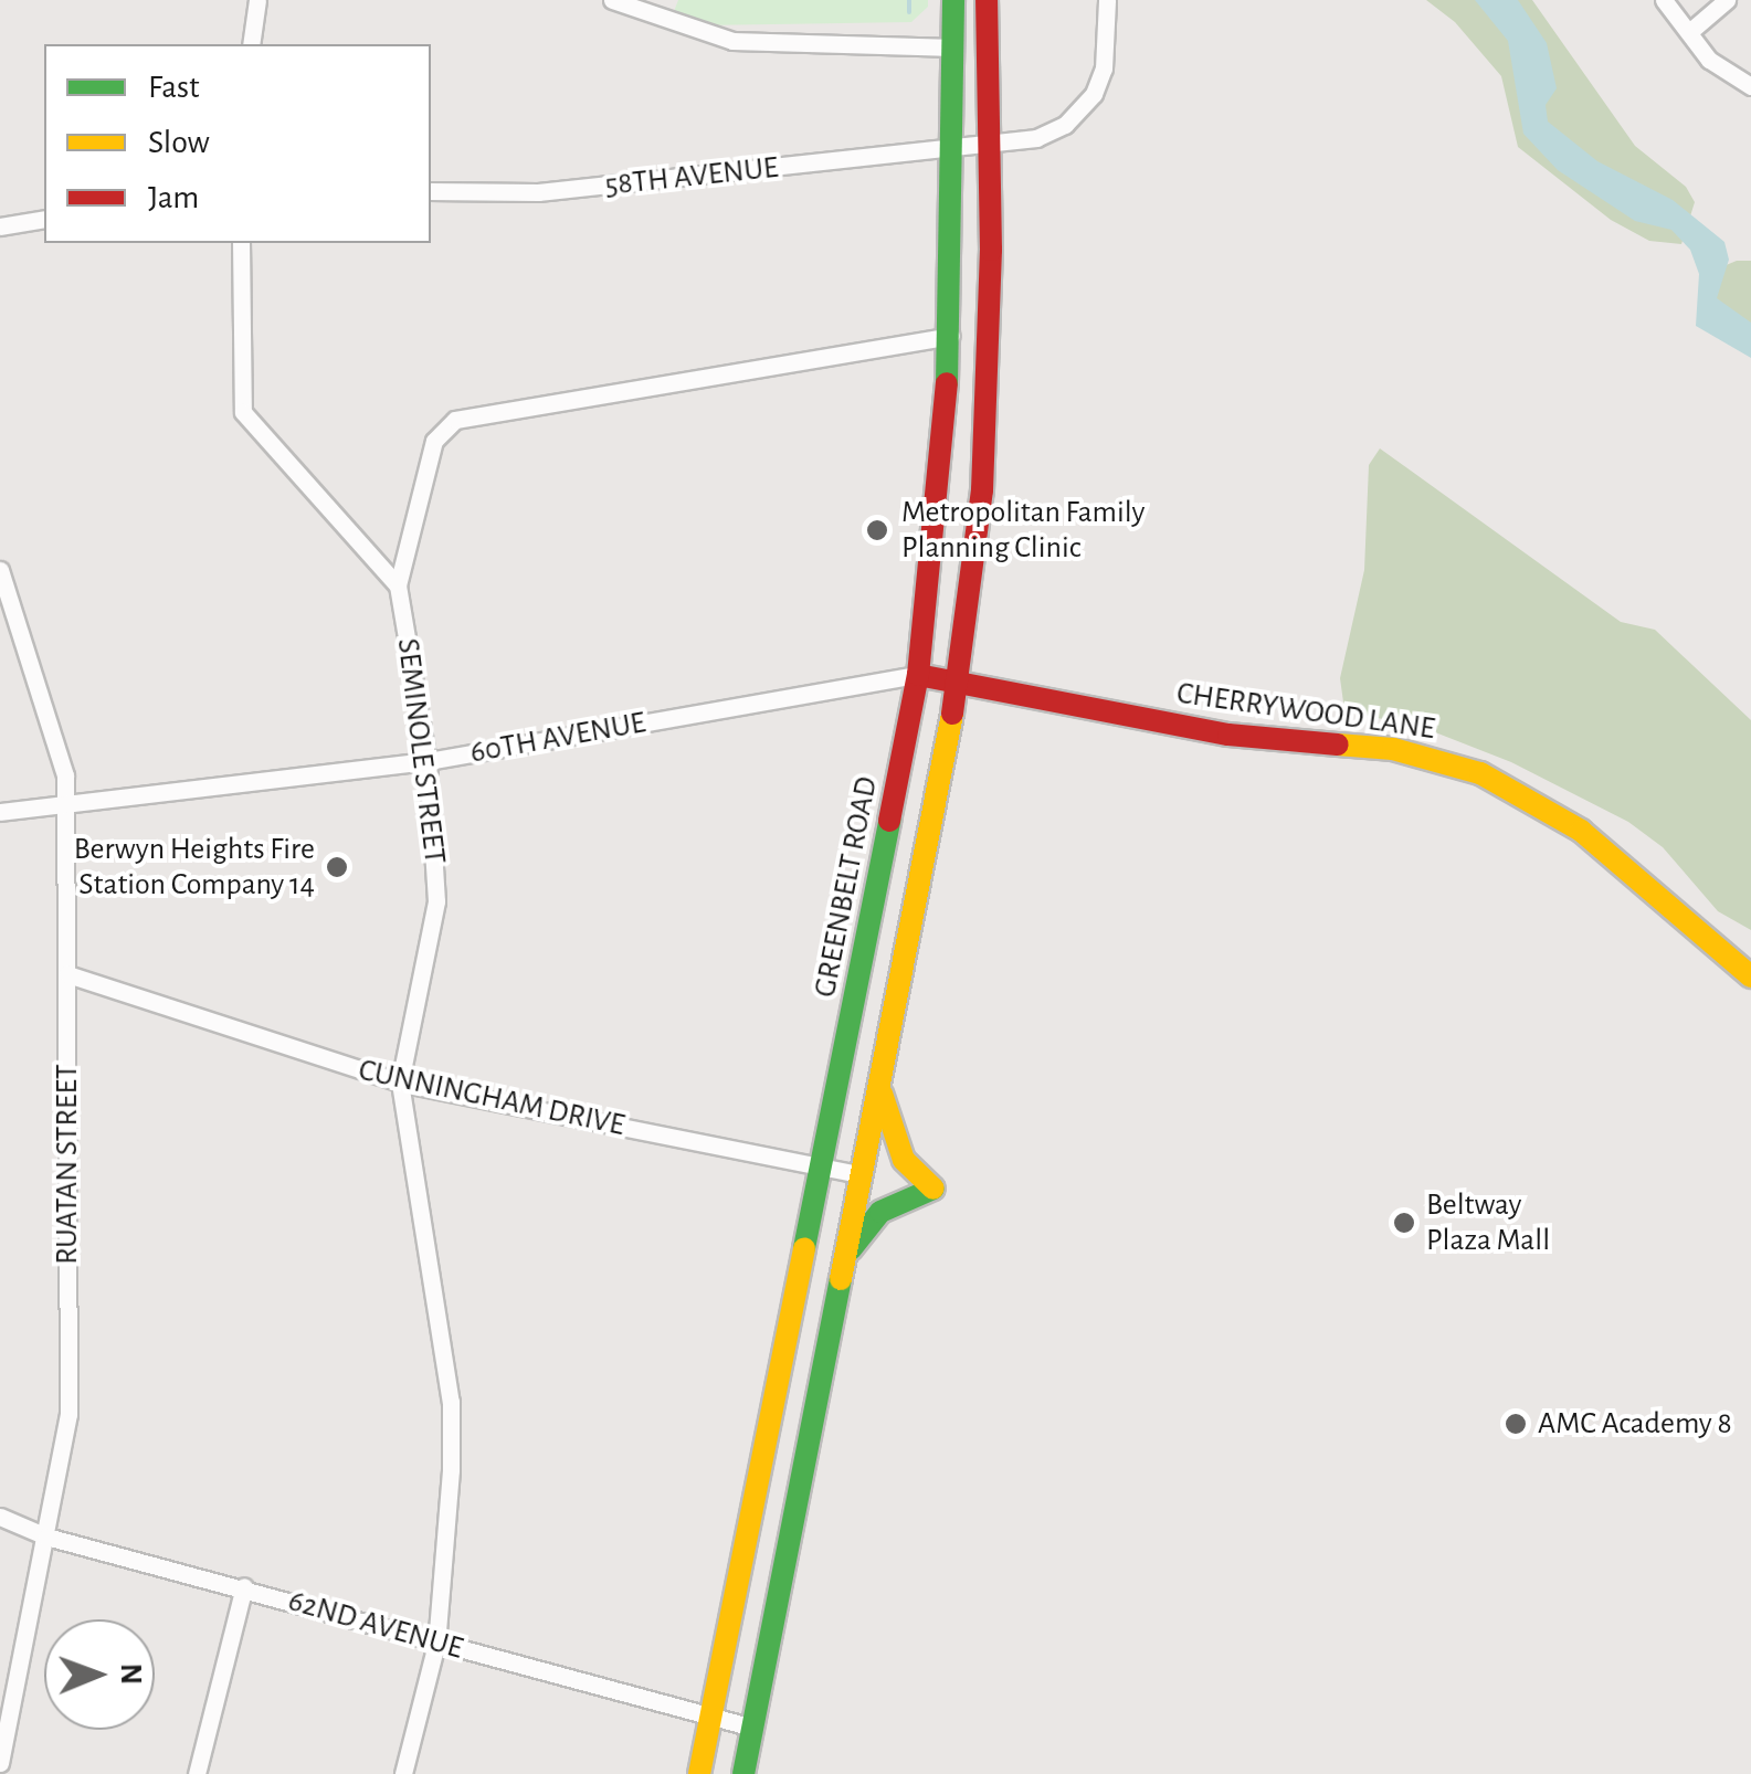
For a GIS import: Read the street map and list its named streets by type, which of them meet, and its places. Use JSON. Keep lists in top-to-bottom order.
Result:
{
  "streets": {
    "main road": ["CHERRYWOOD LANE", "GREENBELT ROAD"],
    "street": [
      "58TH AVENUE",
      "60TH AVENUE",
      "SEMINOLE STREET",
      "CUNNINGHAM DRIVE",
      "RUATAN STREET",
      "62ND AVENUE"
    ]
  },
  "crossings": [
    ["58TH AVENUE", "GREENBELT ROAD"],
    ["CHERRYWOOD LANE", "60TH AVENUE"],
    ["CHERRYWOOD LANE", "GREENBELT ROAD"],
    ["60TH AVENUE", "SEMINOLE STREET"],
    ["60TH AVENUE", "GREENBELT ROAD"],
    ["60TH AVENUE", "RUATAN STREET"],
    ["SEMINOLE STREET", "CUNNINGHAM DRIVE"],
    ["SEMINOLE STREET", "62ND AVENUE"],
    ["GREENBELT ROAD", "CUNNINGHAM DRIVE"],
    ["GREENBELT ROAD", "62ND AVENUE"],
    ["CUNNINGHAM DRIVE", "RUATAN STREET"],
    ["RUATAN STREET", "62ND AVENUE"]
  ],
  "places": [
    "Metropolitan Family Planning Clinic",
    "Berwyn Heights Fire Station Company 14",
    "Beltway Plaza Mall",
    "AMC Academy 8"
  ],
  "legend": ["Fast", "Slow", "Jam"],
  "north": "right"
}
